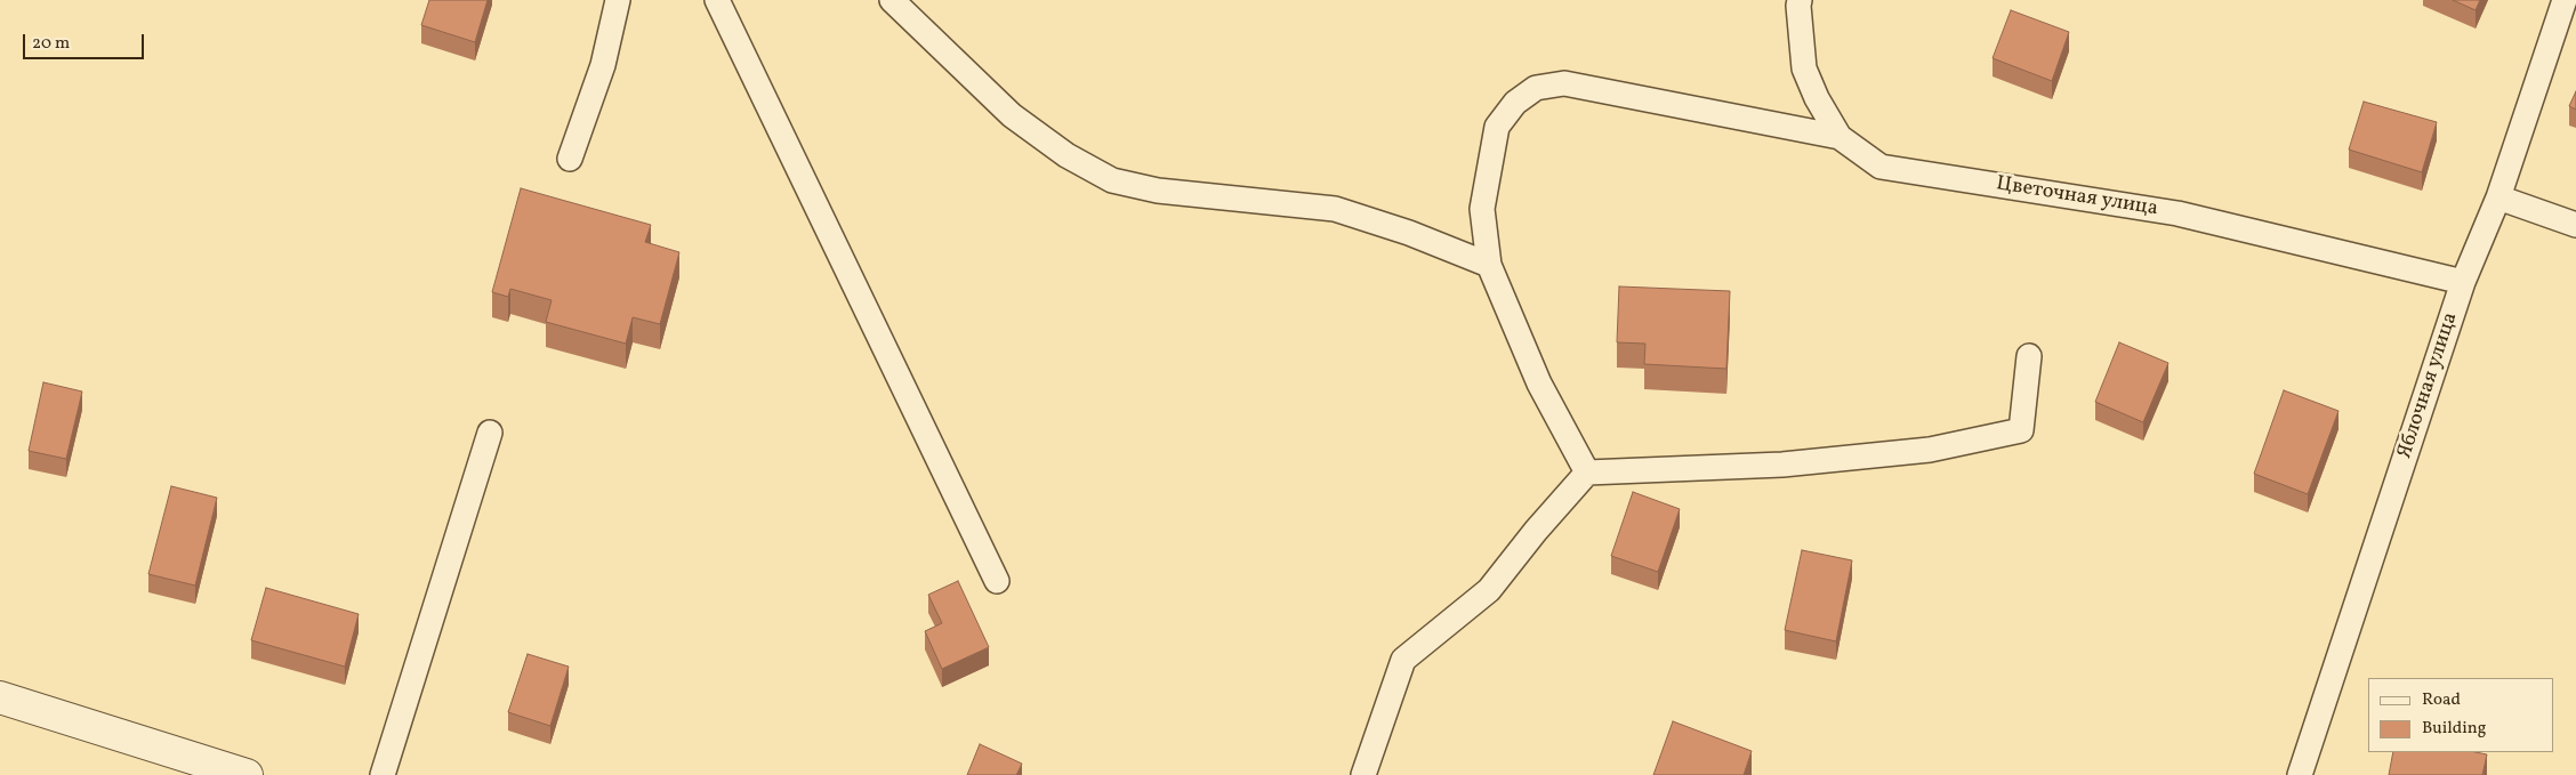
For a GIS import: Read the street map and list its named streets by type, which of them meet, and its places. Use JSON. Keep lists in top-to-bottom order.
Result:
{
  "streets": {
    "lane": ["Цветочная улица", "Яблочная улица"]
  },
  "crossings": [
    ["Цветочная улица", "Яблочная улица"]
  ],
  "legend": ["Road", "Building"],
  "scale_bar": "20 m"
}
